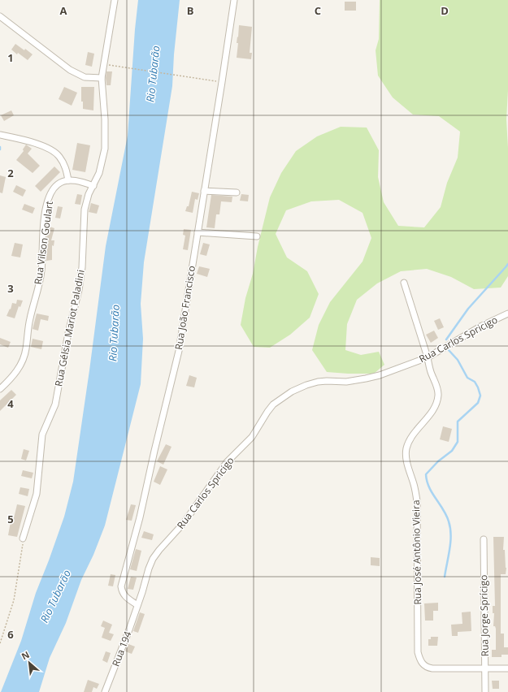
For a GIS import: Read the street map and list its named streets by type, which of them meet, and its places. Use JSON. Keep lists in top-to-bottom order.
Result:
{
  "streets": {
    "street": [
      "Rua Vilson Goulart",
      "Rua João Francisco",
      "Rua Gélsia Mariot Paladini",
      "Rua Carlos Spricigo",
      "Rua José Antônio Vieira",
      "Rua Jorge Sprícigo",
      "Rua 194"
    ]
  },
  "crossings": [
    ["Rua João Francisco", "Rua Carlos Spricigo"],
    ["Rua João Francisco", "Rua 194"],
    ["Rua Carlos Spricigo", "Rua José Antônio Vieira"],
    ["Rua Carlos Spricigo", "Rua 194"],
    ["Rua José Antônio Vieira", "Rua Jorge Sprícigo"]
  ],
  "water": ["Rio Tubarão"],
  "north": "top left",
  "grid": {
    "columns": [
      "A",
      "B",
      "C",
      "D"
    ],
    "rows": [
      "1",
      "2",
      "3",
      "4",
      "5",
      "6"
    ]
  }
}
